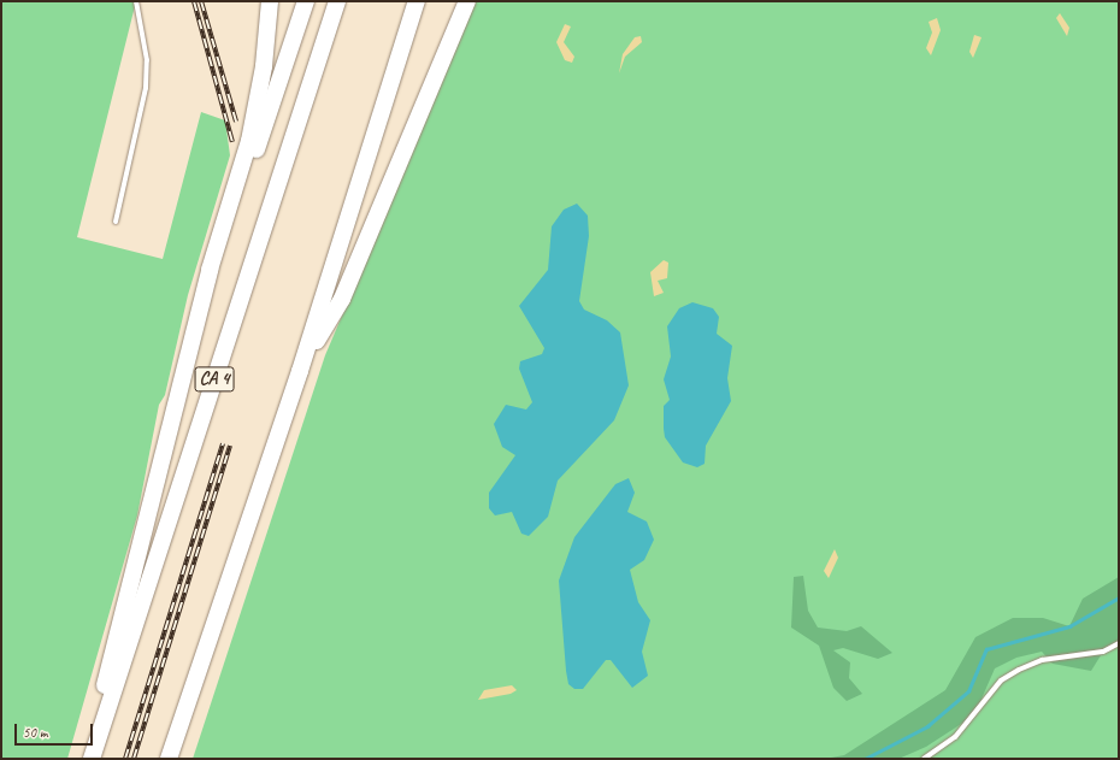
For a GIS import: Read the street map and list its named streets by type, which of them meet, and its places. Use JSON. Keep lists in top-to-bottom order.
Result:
{
  "streets": {
    "highway": ["CA 4"]
  },
  "scale_bar": "50 m"
}
